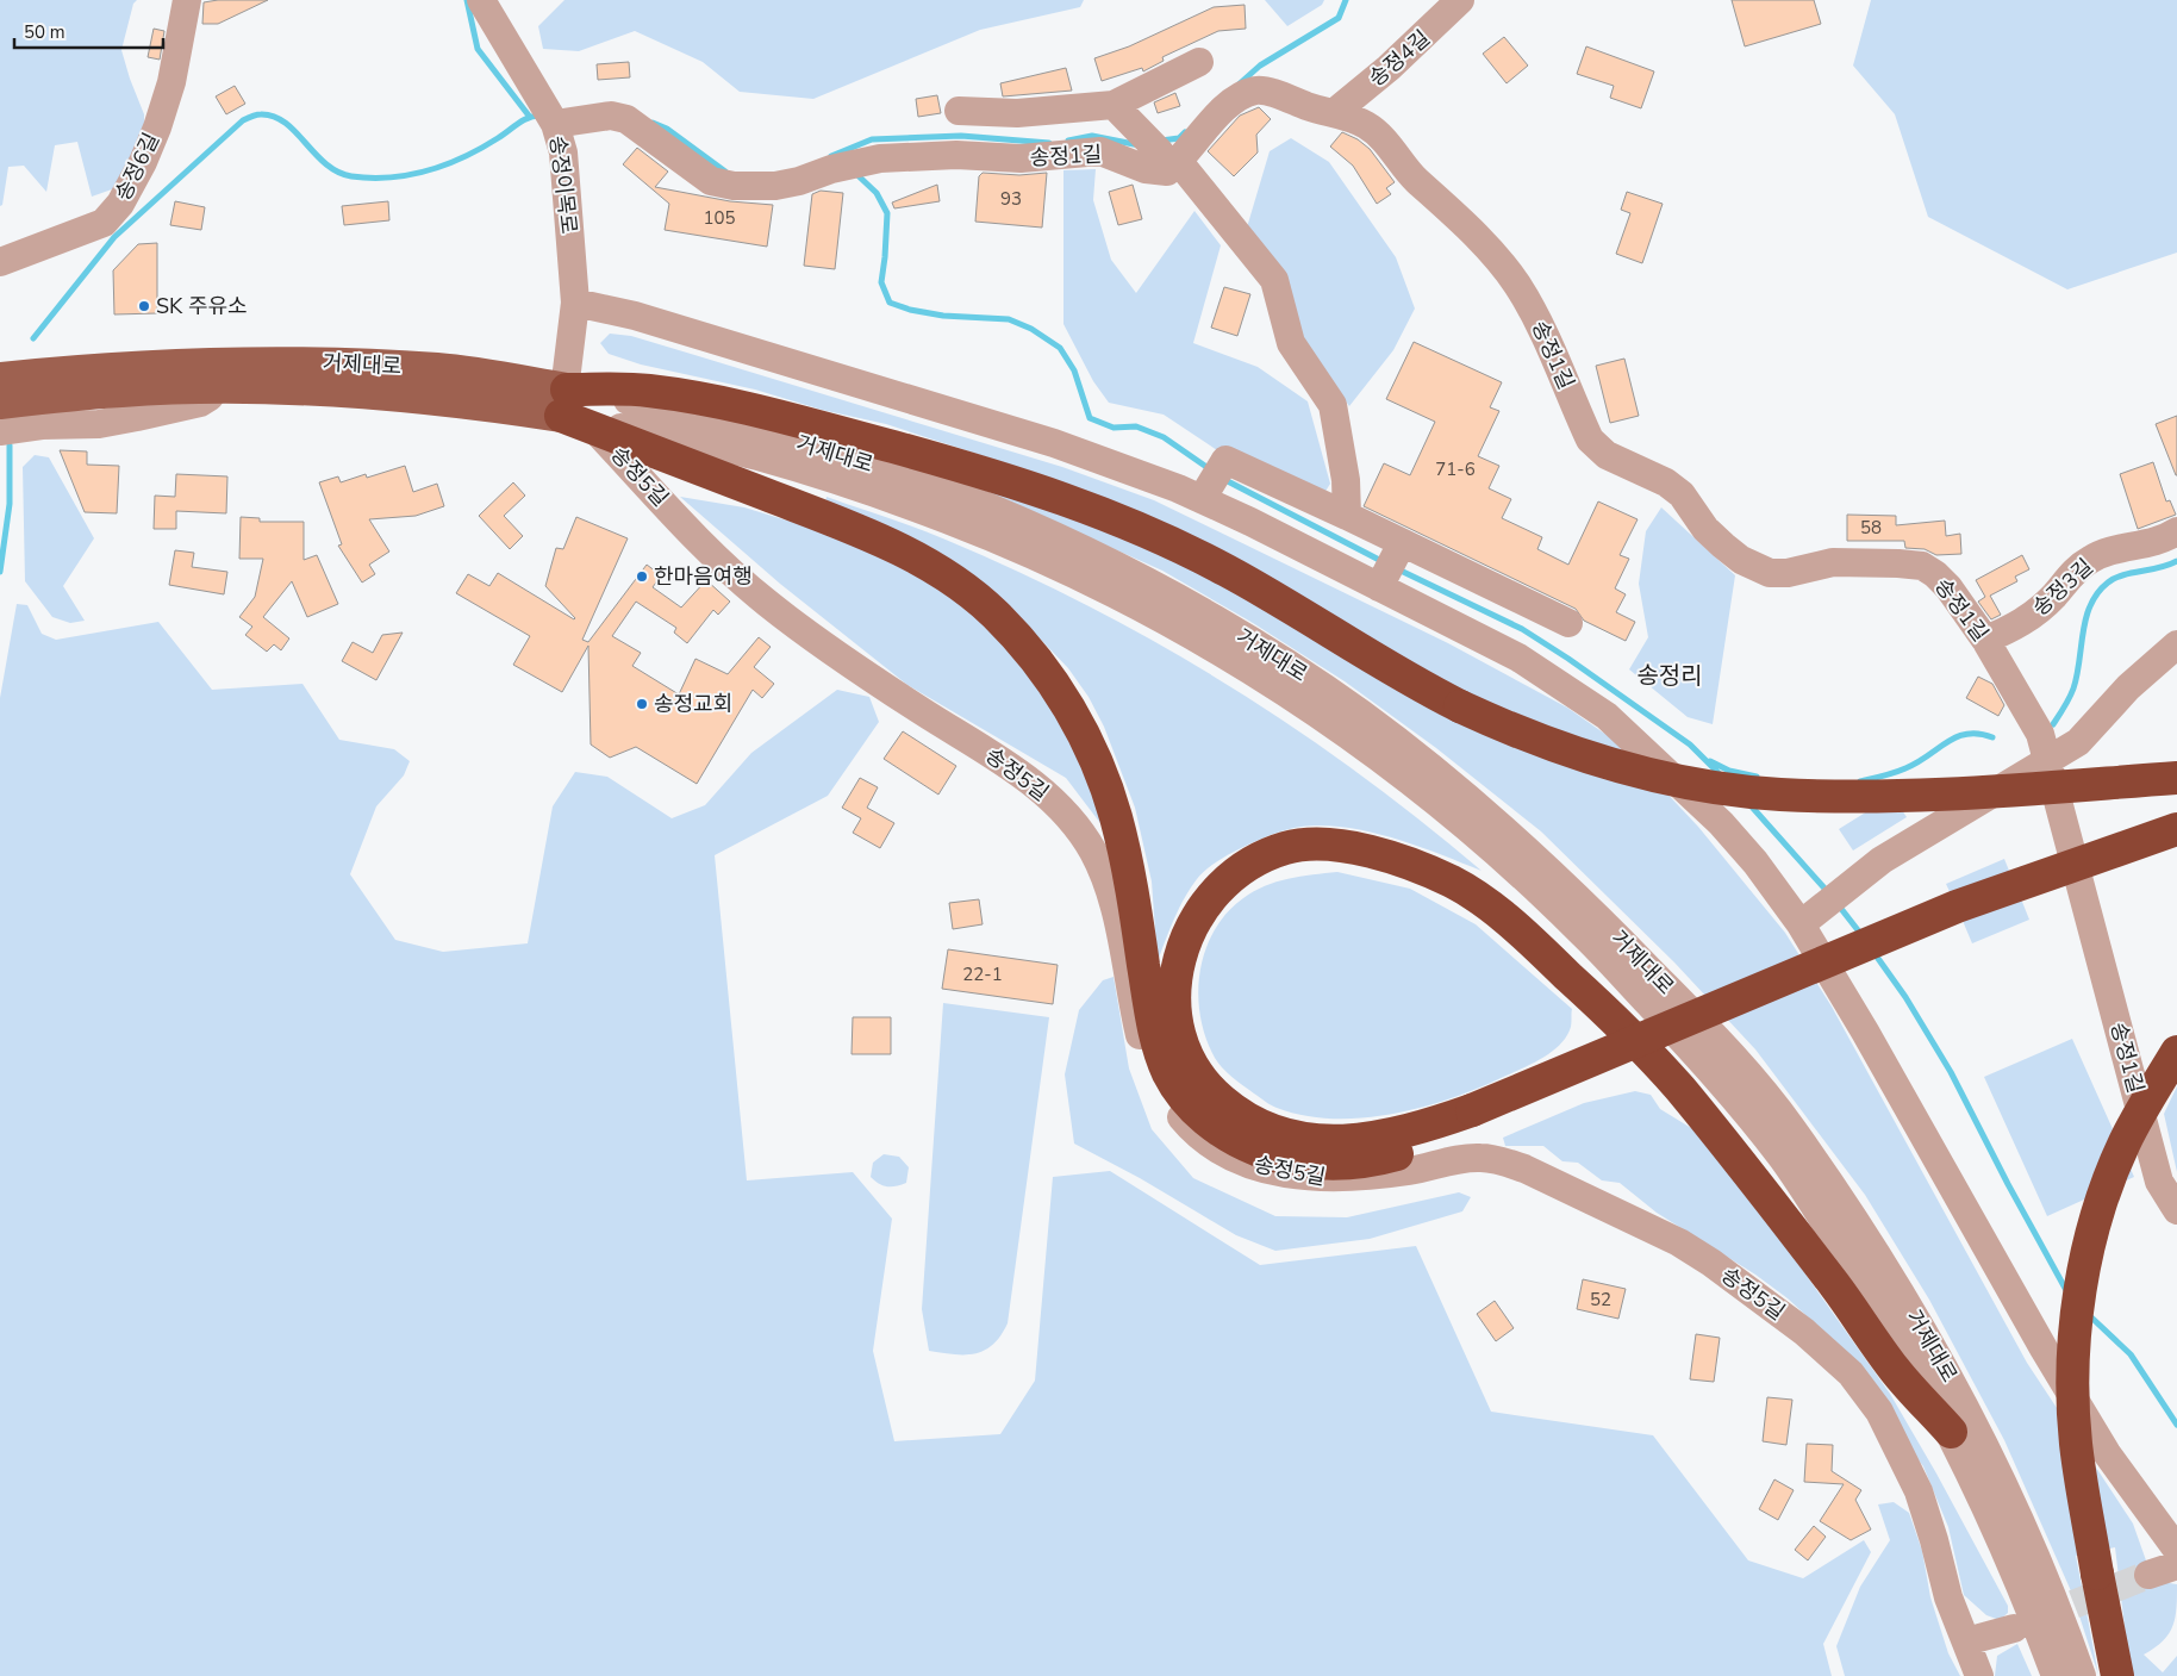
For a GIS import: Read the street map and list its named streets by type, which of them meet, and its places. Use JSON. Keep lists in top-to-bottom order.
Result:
{
  "streets": {
    "main road": ["거제대로"],
    "street": [
      "송정4길",
      "송정1길",
      "송정6길",
      "송정이목로",
      "송정5길",
      "송정3길"
    ]
  },
  "crossings": [
    ["송정4길", "송정1길"],
    ["송정1길", "송정이목로"],
    ["송정1길", "송정3길"],
    ["송정이목로", "거제대로"]
  ],
  "districts": ["송정리"],
  "places": ["SK 주유소", "한마음여행", "송정교회"],
  "house_numbers": [
    "93",
    "105",
    "71-6",
    "58",
    "22-1",
    "52"
  ],
  "scale_bar": "50 m"
}
